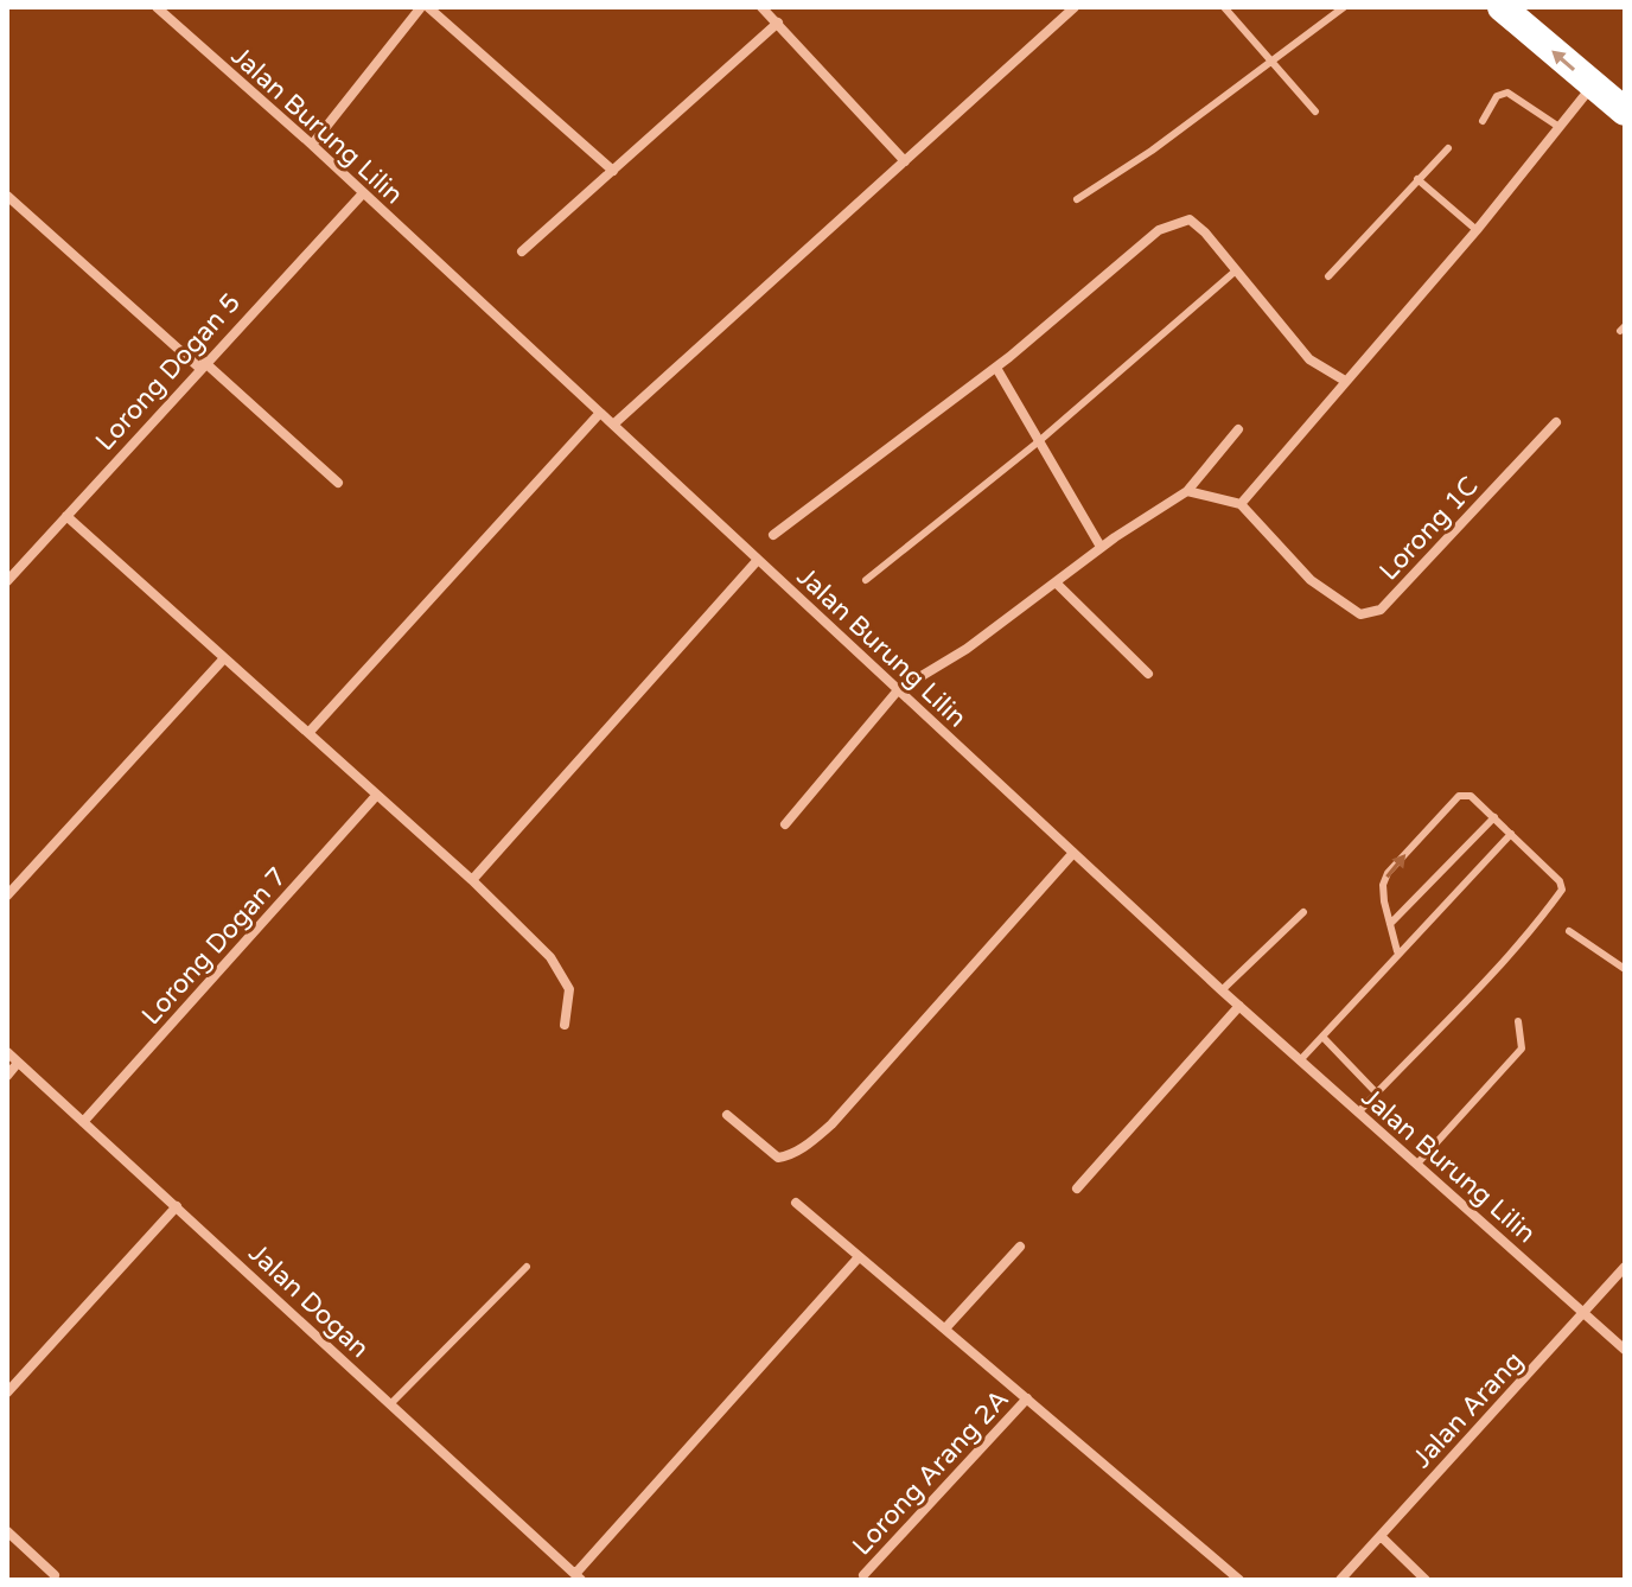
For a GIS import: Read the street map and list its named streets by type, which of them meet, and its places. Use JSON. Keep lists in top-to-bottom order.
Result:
{
  "streets": {
    "street": [
      "Jalan Burung Lilin",
      "Lorong Dogan 5",
      "Lorong 1C",
      "Lorong Dogan 7",
      "Jalan Dogan",
      "Jalan Arang",
      "Lorong Arang 2A"
    ]
  },
  "crossings": [
    ["Jalan Burung Lilin", "Lorong Dogan 5"],
    ["Jalan Burung Lilin", "Jalan Arang"],
    ["Lorong Dogan 7", "Jalan Dogan"]
  ]
}
